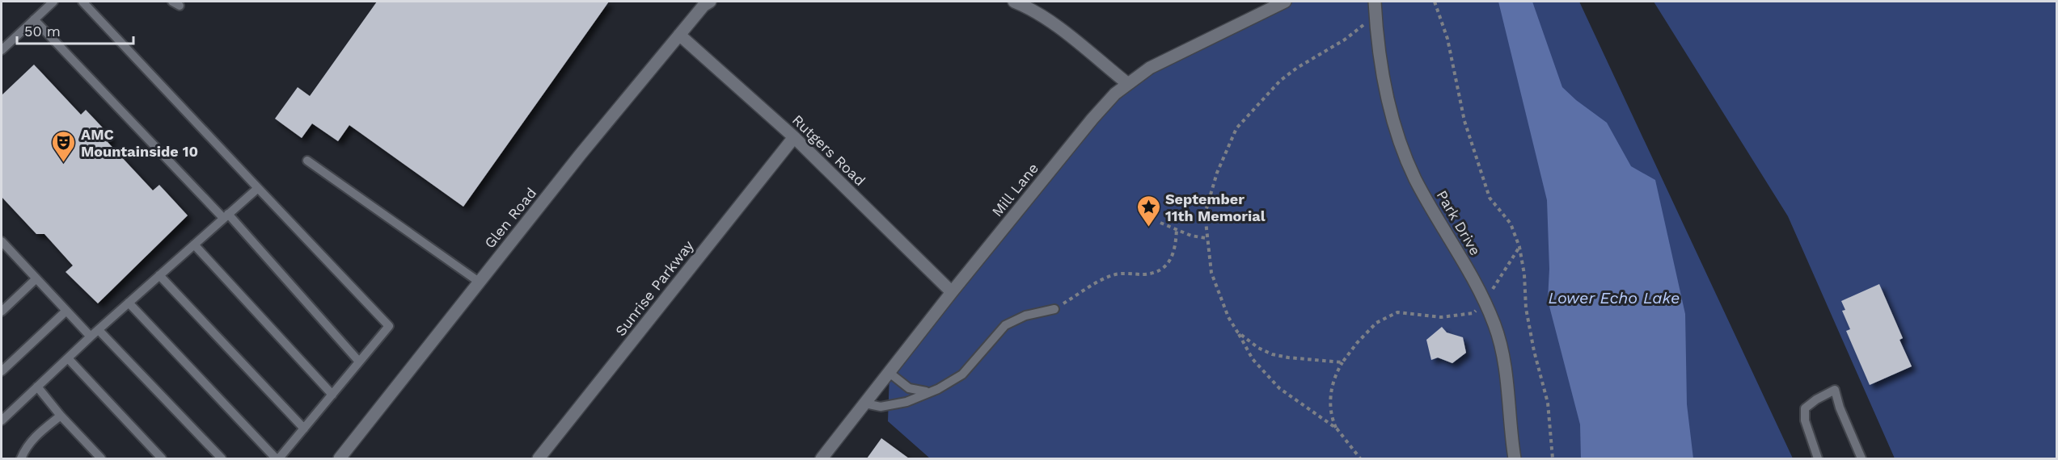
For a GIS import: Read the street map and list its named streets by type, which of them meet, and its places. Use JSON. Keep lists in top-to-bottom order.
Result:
{
  "streets": {
    "street": [
      "Rutgers Road",
      "Mill Lane",
      "Glen Road",
      "Park Drive",
      "Sunrise Parkway"
    ]
  },
  "crossings": [
    ["Rutgers Road", "Mill Lane"],
    ["Rutgers Road", "Glen Road"],
    ["Rutgers Road", "Sunrise Parkway"]
  ],
  "water": ["Lower Echo Lake"],
  "places": {
    "theatre": ["AMC Mountainside 10"],
    "place": ["September 11th Memorial"]
  },
  "scale_bar": "50 m"
}
